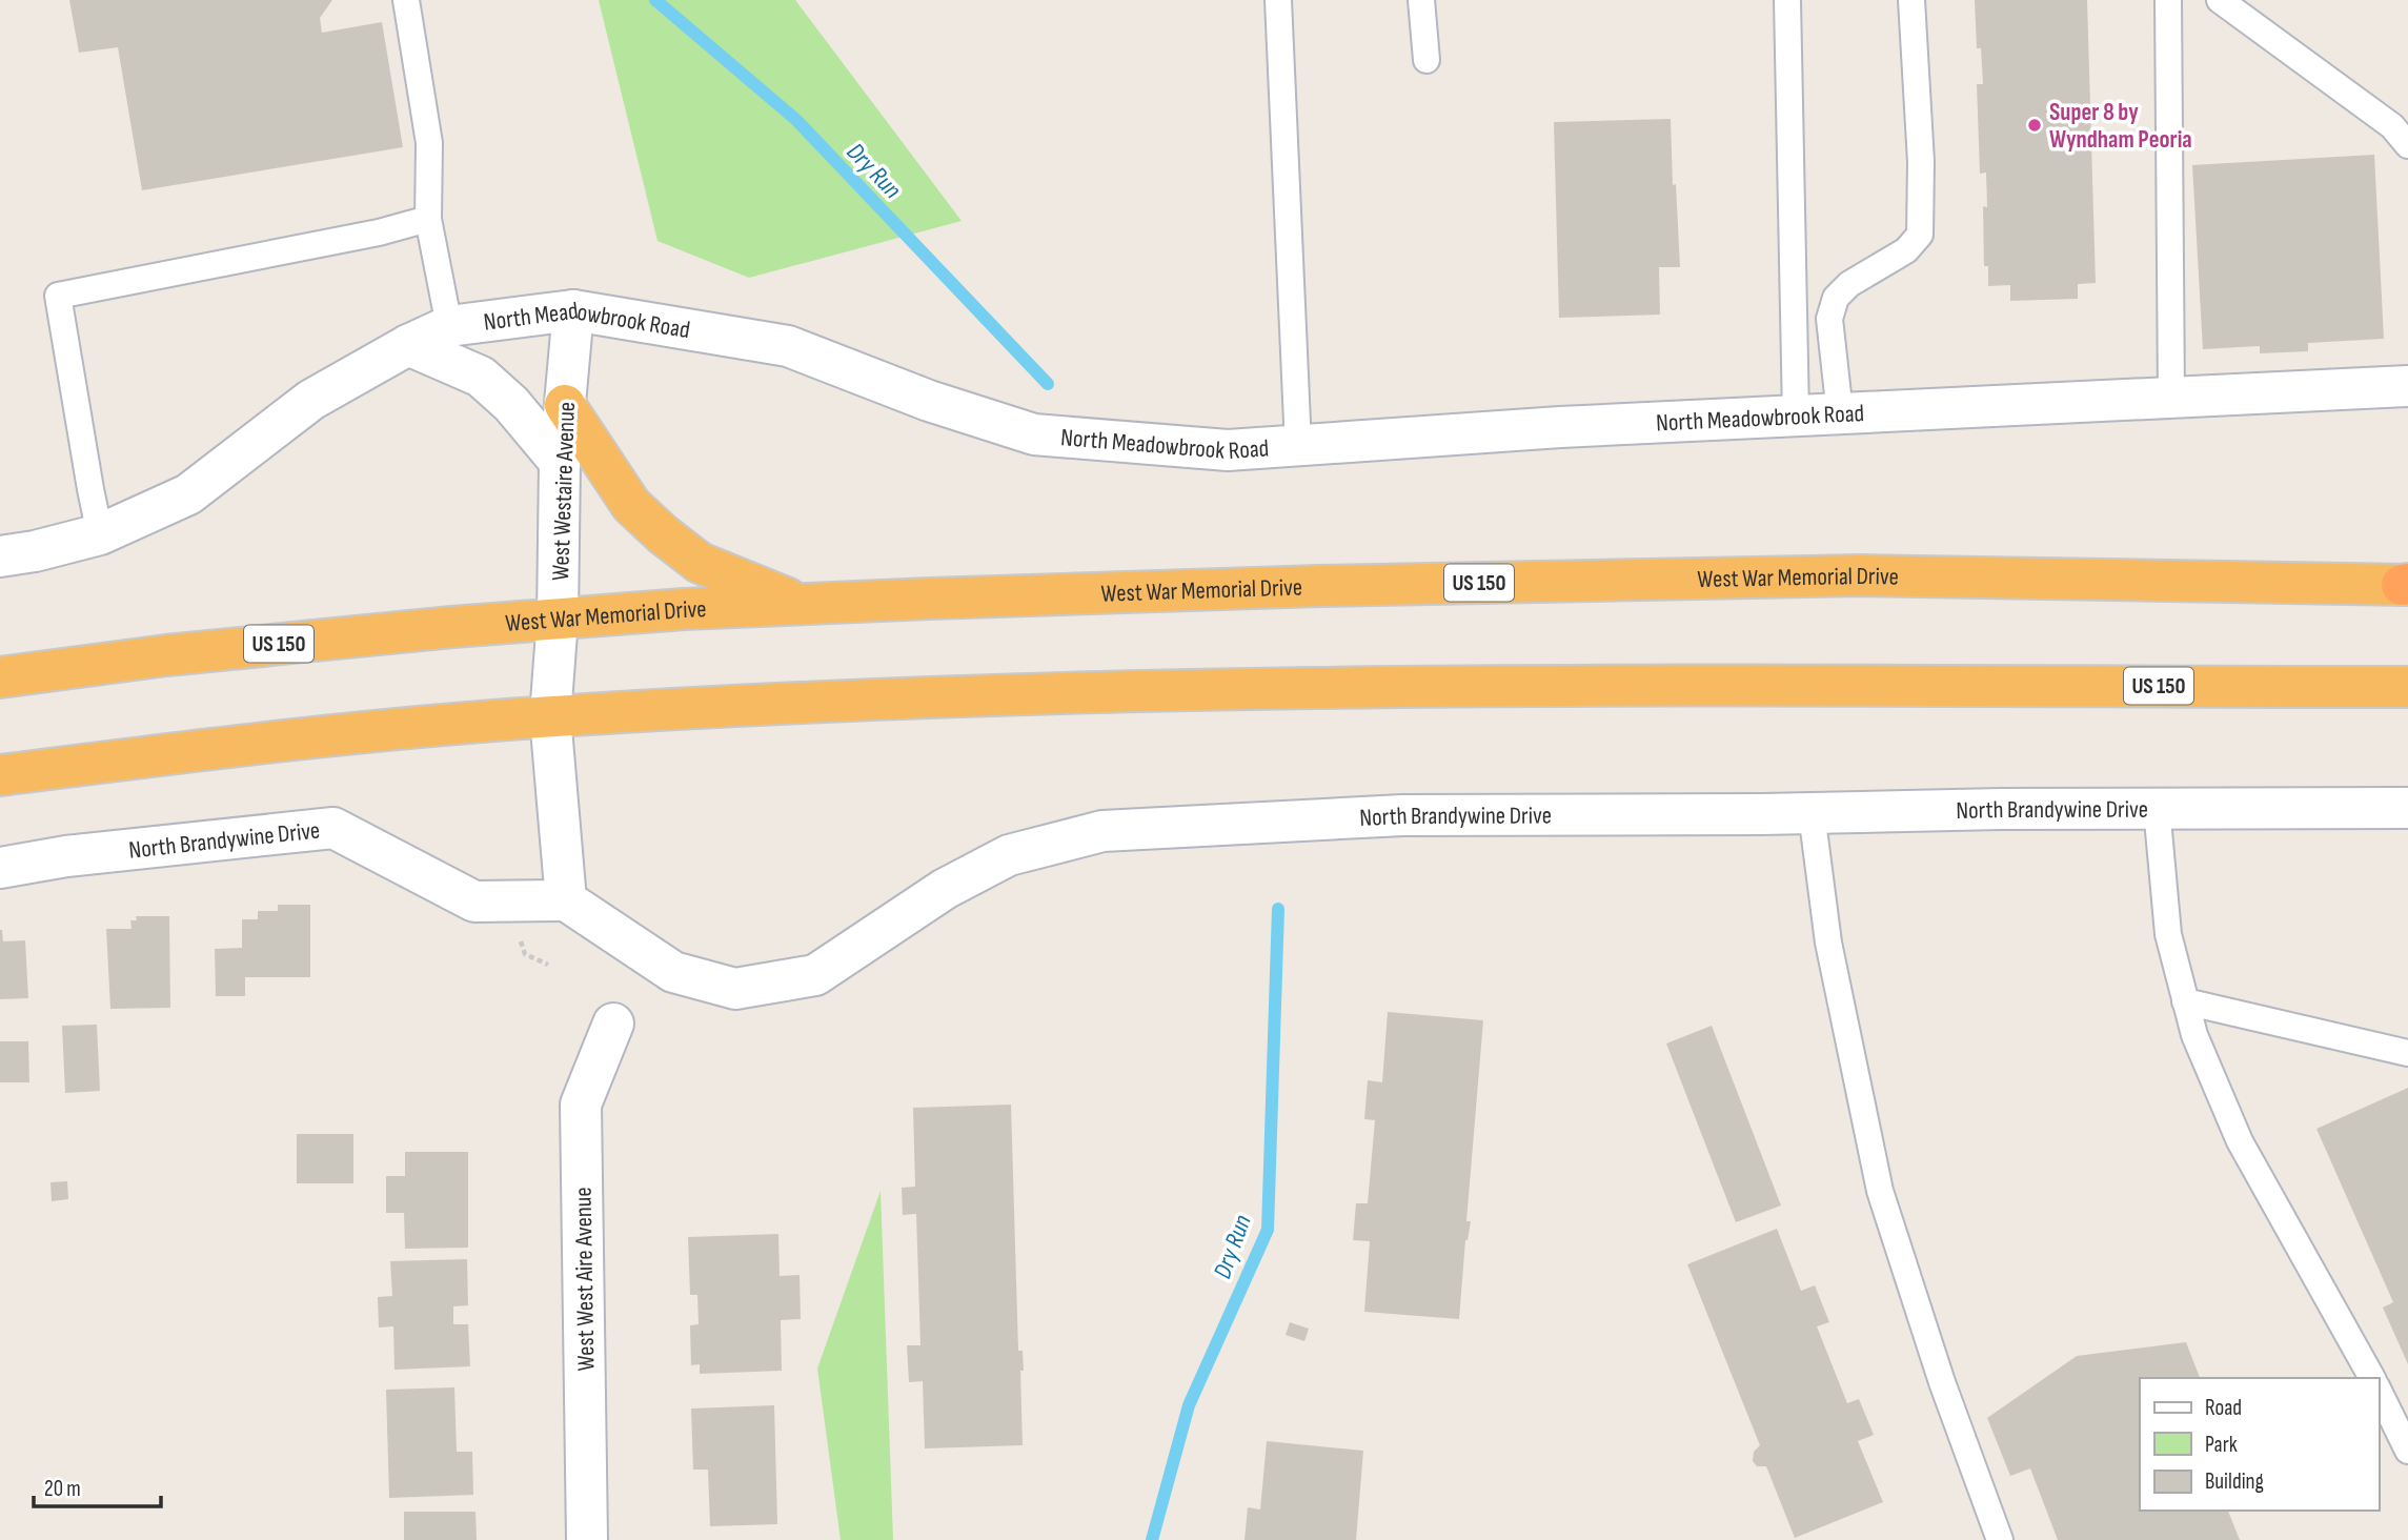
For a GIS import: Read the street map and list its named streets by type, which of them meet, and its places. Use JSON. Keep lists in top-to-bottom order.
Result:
{
  "streets": {
    "highway": ["West War Memorial Drive", "US 150"],
    "street": [
      "North Meadowbrook Road",
      "West Westaire Avenue",
      "North Brandywine Drive",
      "West West Aire Avenue"
    ]
  },
  "crossings": [
    ["North Meadowbrook Road", "West Westaire Avenue"],
    ["West Westaire Avenue", "West War Memorial Drive"],
    ["West Westaire Avenue", "US 150"]
  ],
  "water": ["Dry Run"],
  "places": ["Super 8 by Wyndham Peoria"],
  "legend": ["Road", "Park", "Building"],
  "scale_bar": "20 m"
}
